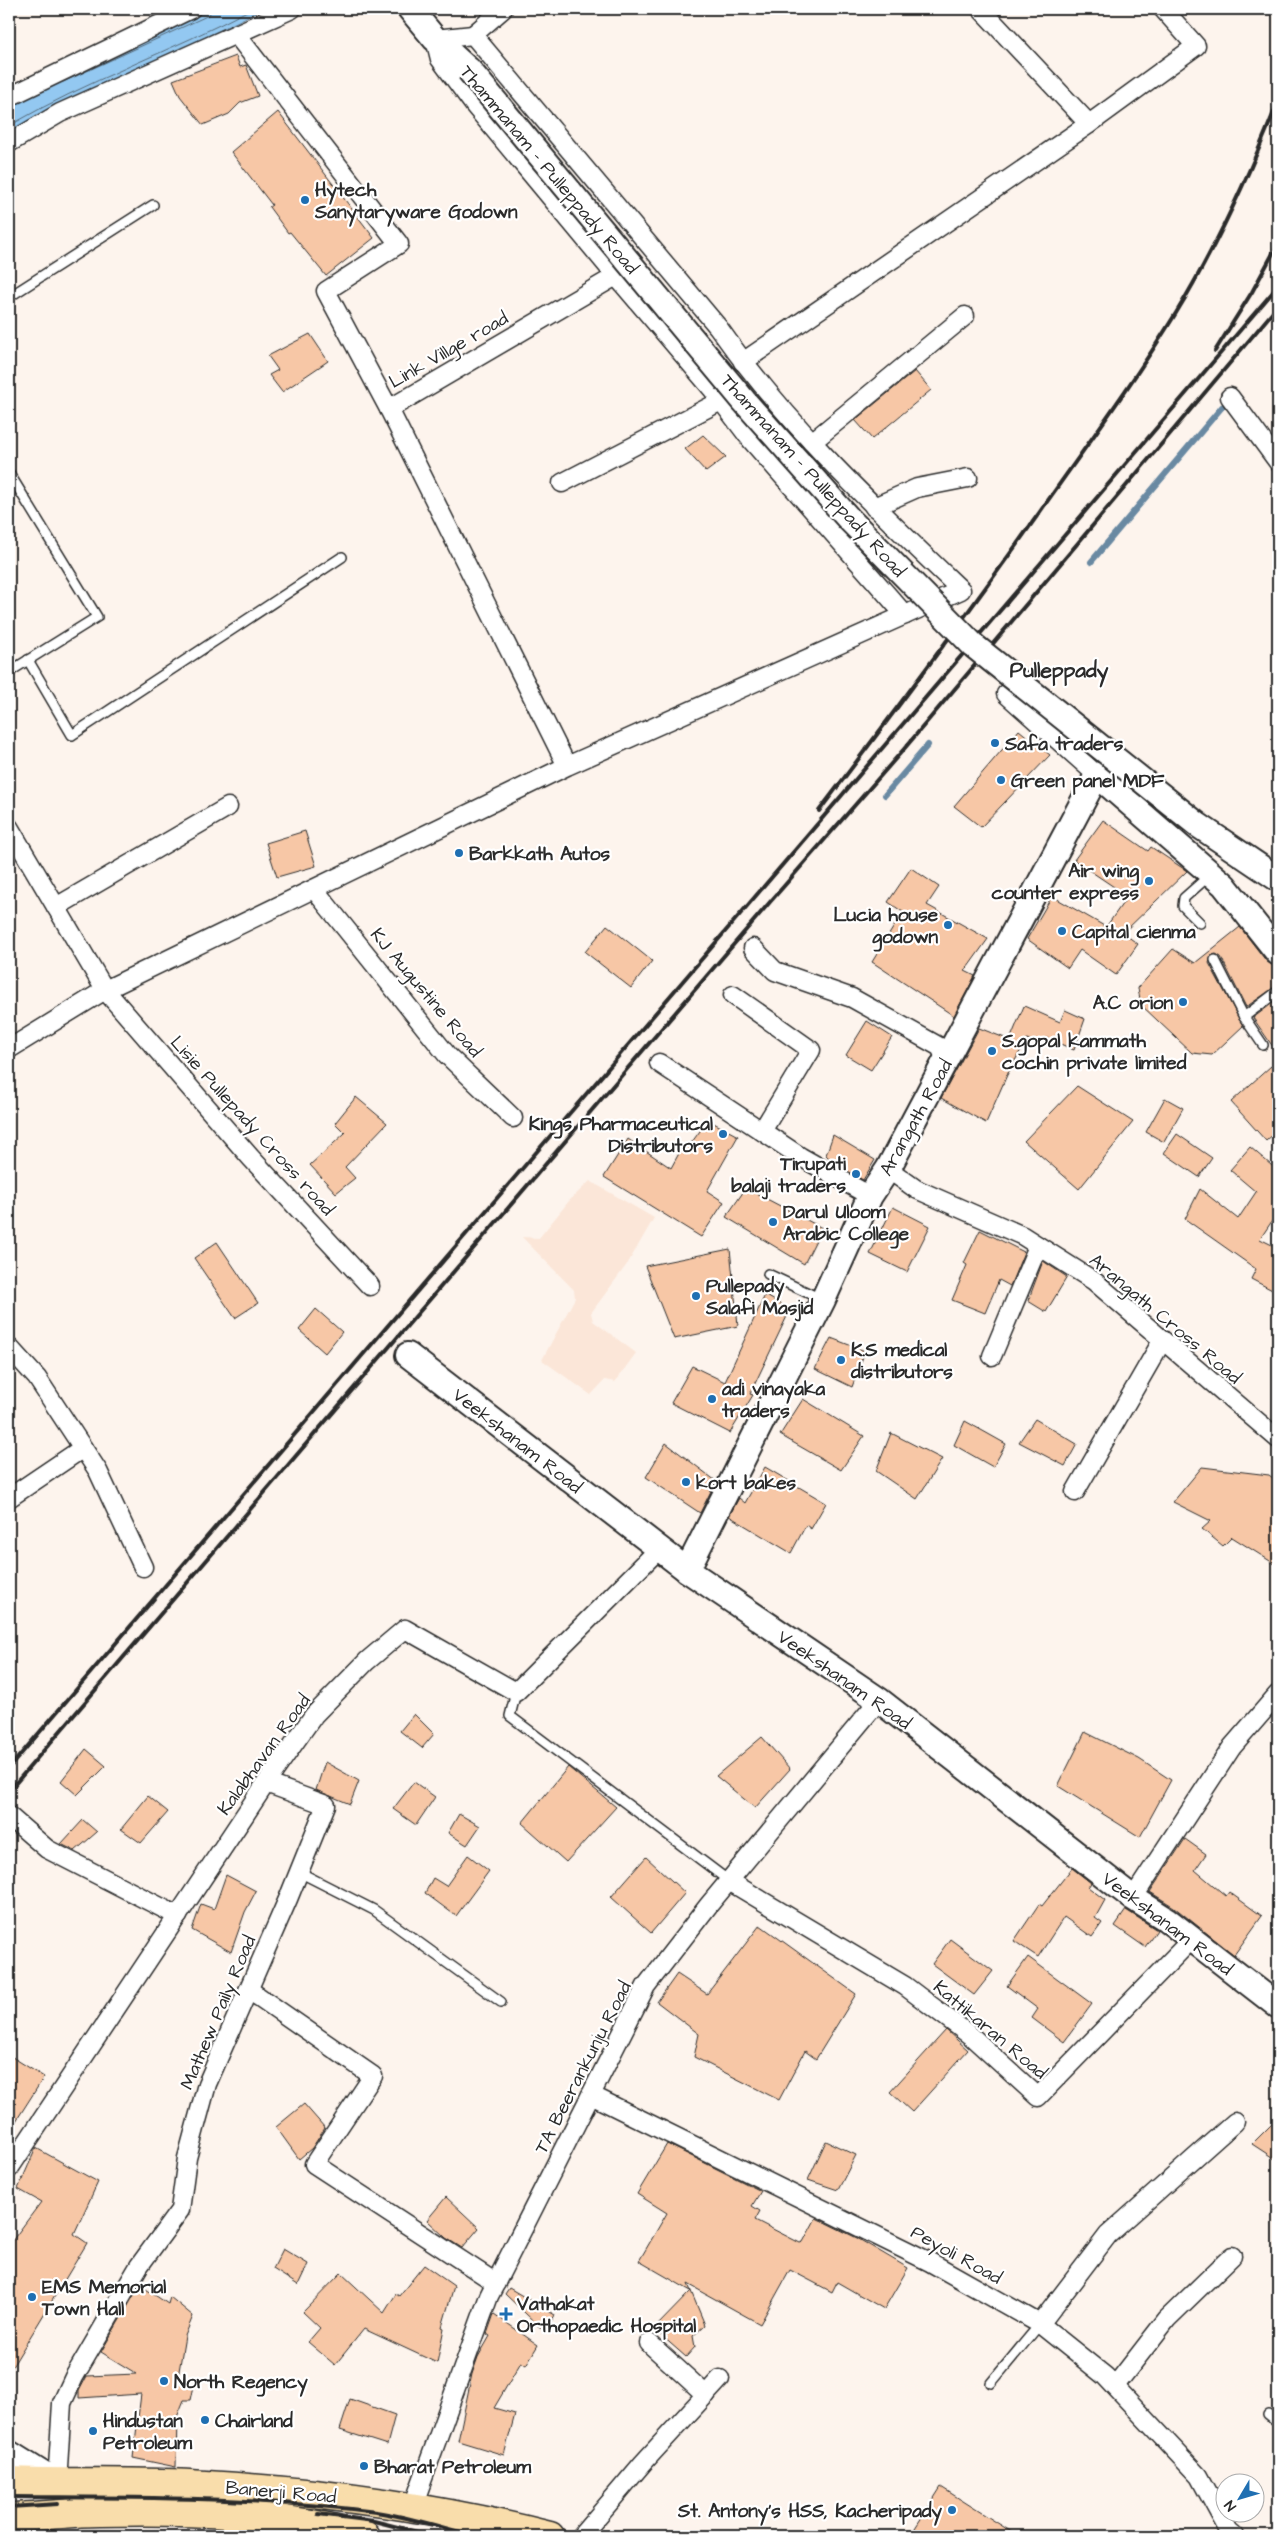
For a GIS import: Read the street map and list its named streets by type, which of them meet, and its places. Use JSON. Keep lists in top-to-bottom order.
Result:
{
  "streets": {
    "main road": ["Banerji Road"],
    "street": [
      "Thammanam - Pulleppady Road",
      "Link Villge road",
      "KJ Augustine Road",
      "Arangath Road",
      "Lisie Pullepady Cross road",
      "Arangath Cross Road",
      "Veekshanam Road",
      "Kalabhavan Road",
      "Mathew Paily Road",
      "Kattikaran Road",
      "TA Beerankunju Road",
      "Peyoli Road"
    ]
  },
  "crossings": [
    ["Arangath Road", "Arangath Cross Road"],
    ["Arangath Road", "Veekshanam Road"],
    ["Veekshanam Road", "Kattikaran Road"],
    ["Veekshanam Road", "TA Beerankunju Road"],
    ["Kalabhavan Road", "Mathew Paily Road"],
    ["Mathew Paily Road", "Banerji Road"],
    ["Kattikaran Road", "TA Beerankunju Road"],
    ["TA Beerankunju Road", "Peyoli Road"],
    ["TA Beerankunju Road", "Banerji Road"]
  ],
  "districts": ["Pulleppady"],
  "places": {
    "other": [
      "Hytech Sanytaryware Godown",
      "Safa traders",
      "Green panel MDF",
      "Barkkath Autos",
      "Air wing counter express",
      "Lucia house godown",
      "Capital cienma",
      "A.C orion",
      "S.gopal kammath cochin private limited",
      "Kings Pharmaceutical Distributors",
      "Tirupati balaji traders",
      "Darul Uloom Arabic College",
      "Pullepady Salafi Masjid",
      "K.S medical distributors",
      "adi vinayaka traders",
      "kort bakes",
      "EMS Memorial Town Hall",
      "North Regency",
      "Chairland",
      "Hindustan Petroleum",
      "Bharat Petroleum",
      "St. Antony's HSS, Kacheripady"
    ],
    "health": ["Vathakat Orthopaedic Hospital"]
  },
  "north": "bottom left"
}
